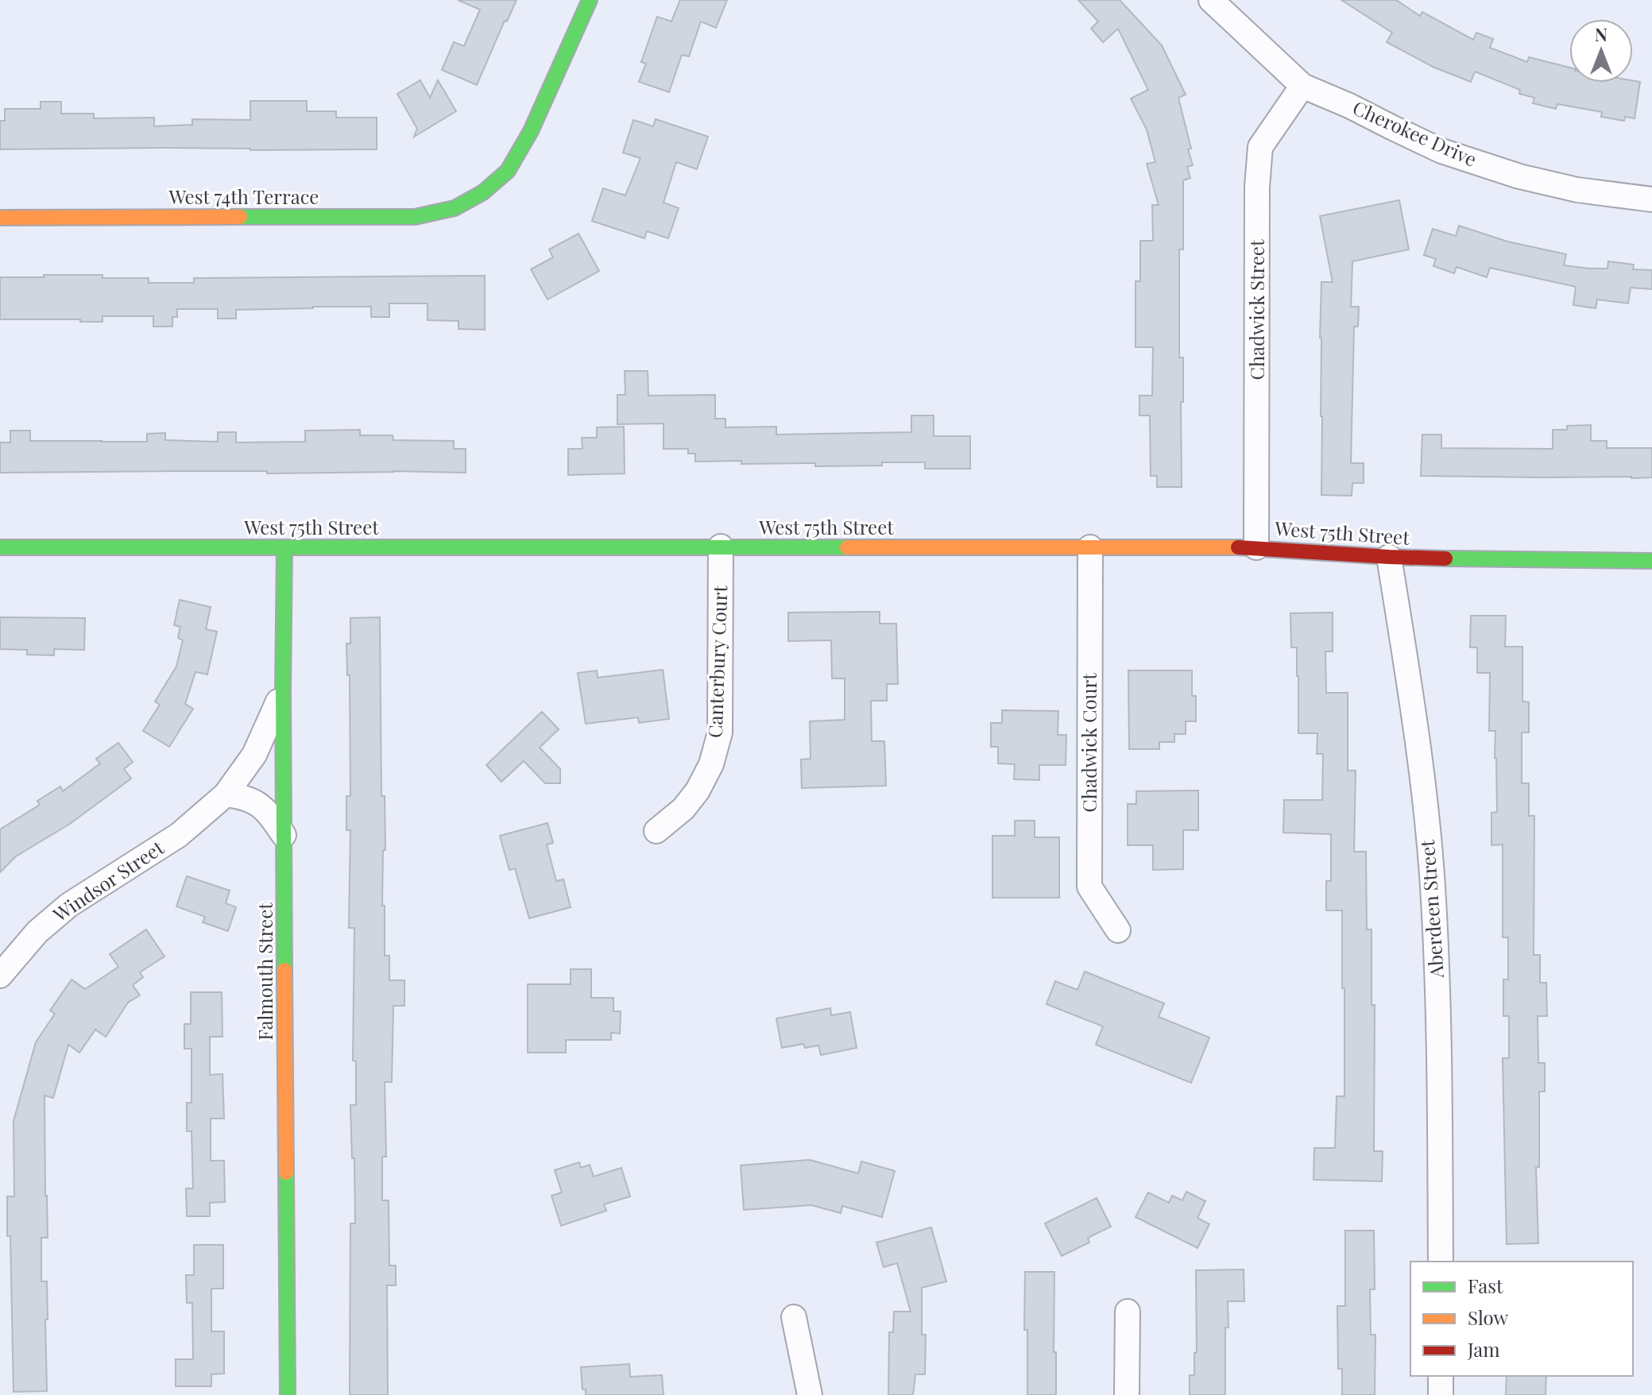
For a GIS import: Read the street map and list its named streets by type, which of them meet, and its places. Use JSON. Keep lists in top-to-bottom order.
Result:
{
  "streets": {
    "main road": ["West 74th Terrace", "West 75th Street", "Falmouth Street"],
    "street": [
      "Cherokee Drive",
      "Chadwick Street",
      "Canterbury Court",
      "Chadwick Court",
      "Windsor Street",
      "Aberdeen Street"
    ]
  },
  "crossings": [
    ["Cherokee Drive", "Chadwick Street"],
    ["Chadwick Street", "West 75th Street"],
    ["West 75th Street", "Canterbury Court"],
    ["West 75th Street", "Chadwick Court"],
    ["West 75th Street", "Aberdeen Street"],
    ["West 75th Street", "Falmouth Street"],
    ["Windsor Street", "Falmouth Street"]
  ],
  "legend": ["Fast", "Slow", "Jam"],
  "north": "top"
}
